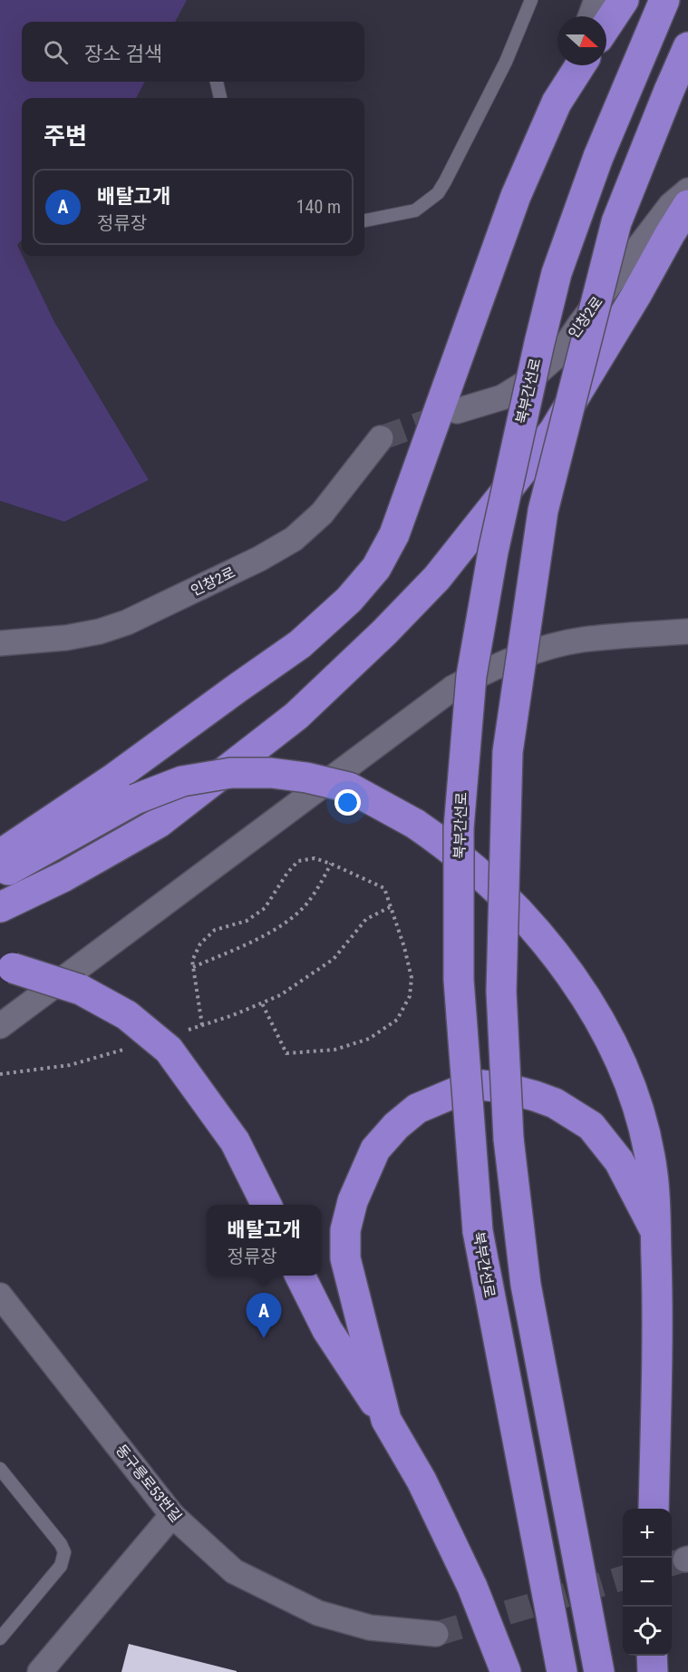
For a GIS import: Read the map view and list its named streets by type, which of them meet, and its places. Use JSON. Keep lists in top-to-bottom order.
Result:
{
  "streets": {
    "highway": ["북부간선로"],
    "street": ["인창2로", "동구릉로53번길"]
  },
  "north": "right",
  "page": {
    "search": "장소 검색",
    "heading": "주변",
    "list": [
      {
        "mark": "A",
        "name": "배탈고개",
        "note": "정류장",
        "value": "140 m"
      }
    ],
    "popup": ["배탈고개", "정류장"],
    "pins": "A",
    "map_buttons": ["+", "−"]
  }
}
